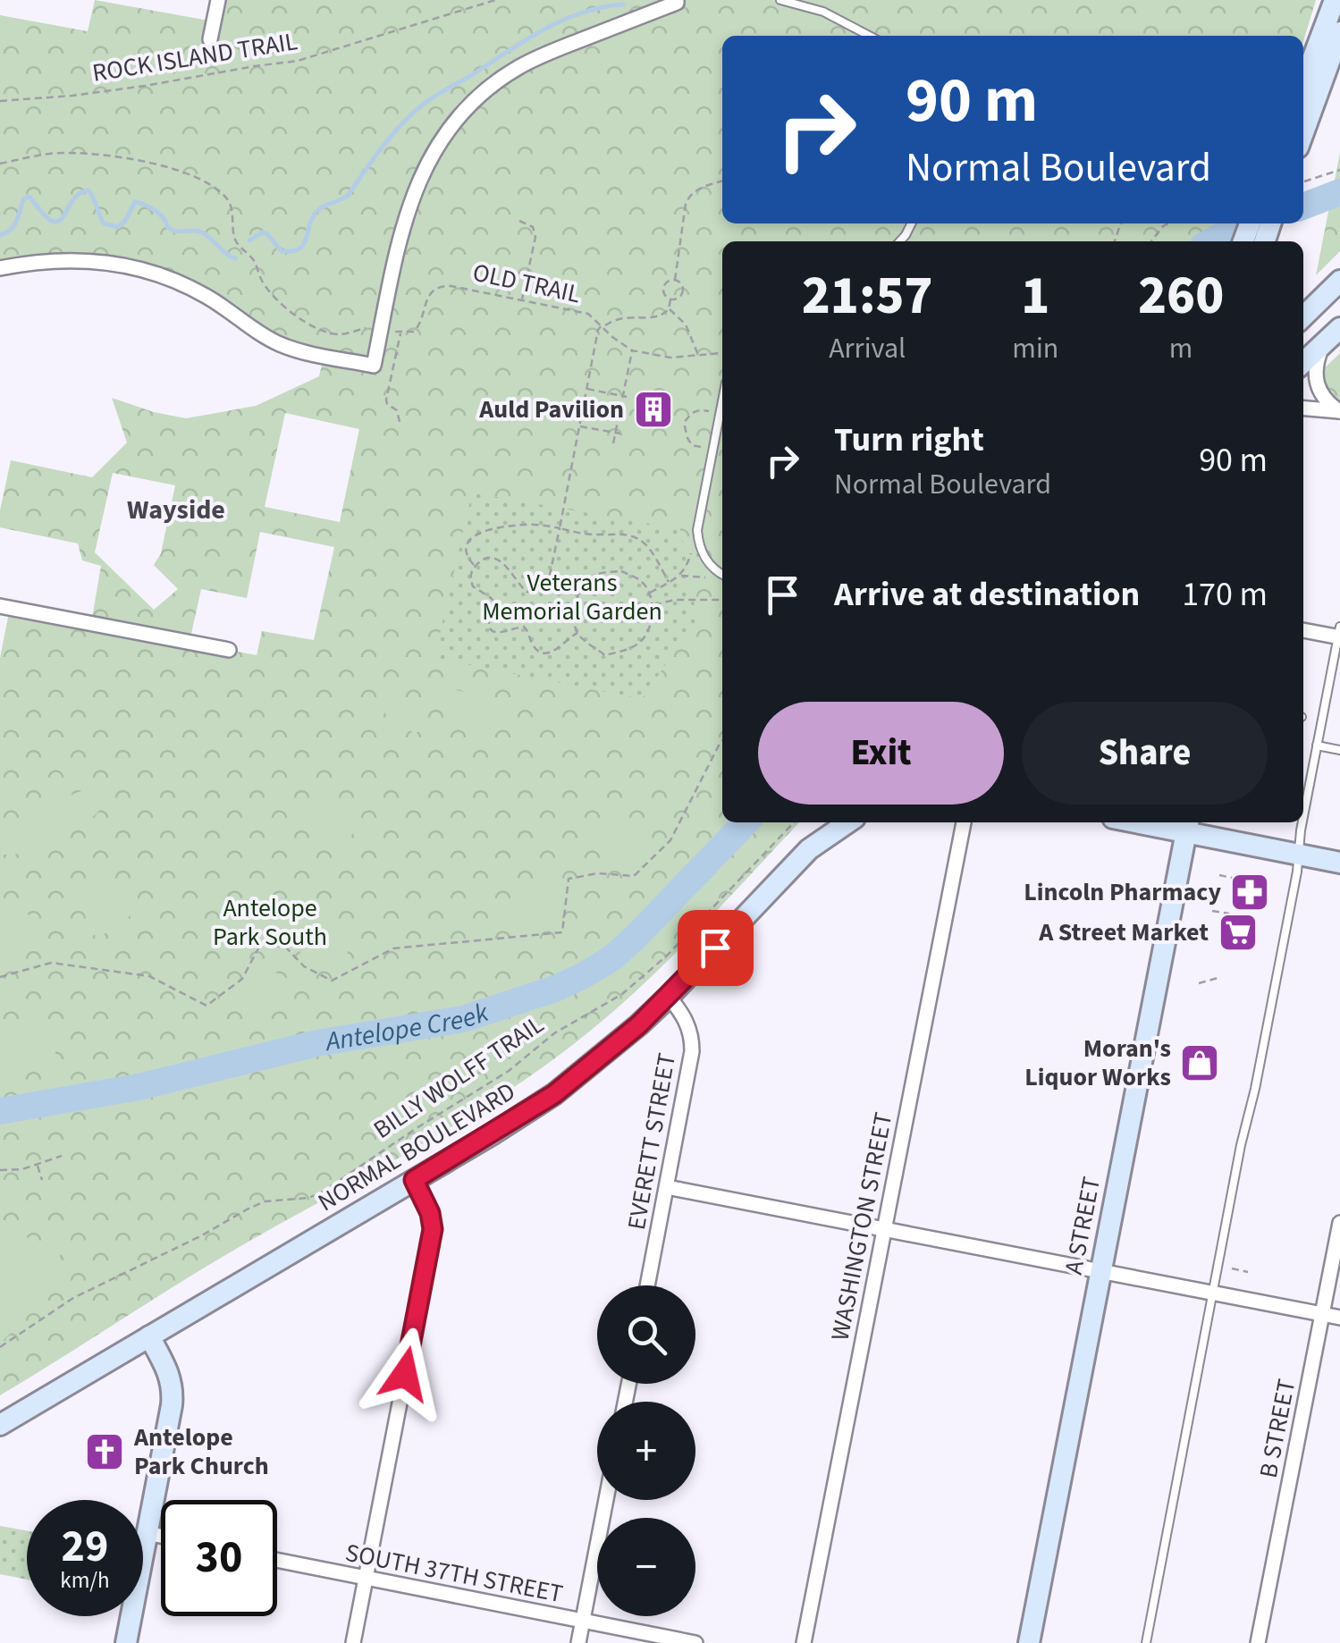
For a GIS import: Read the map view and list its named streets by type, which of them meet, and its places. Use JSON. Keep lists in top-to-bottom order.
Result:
{
  "streets": {
    "main road": ["NORMAL BOULEVARD", "A STREET"],
    "street": [
      "EVERETT STREET",
      "WASHINGTON STREET",
      "B STREET",
      "SOUTH 37TH STREET"
    ],
    "path": ["ROCK ISLAND TRAIL", "OLD TRAIL", "BILLY WOLFF TRAIL"]
  },
  "crossings": [
    ["EVERETT STREET", "NORMAL BOULEVARD"]
  ],
  "districts": ["Wayside"],
  "water": ["Antelope Creek"],
  "parks": ["Veterans Memorial Garden", "Antelope Park South"],
  "places": {
    "building": ["Auld Pavilion"],
    "pharmacy": ["Lincoln Pharmacy"],
    "supermarket": ["A Street Market"],
    "shop": ["Moran's Liquor Works"],
    "church": ["Antelope Park Church"]
  },
  "page": {
    "turn": ["90 m", "Normal Boulevard"],
    "eta": [
      "21:57",
      "Arrival",
      "1",
      "min",
      "260",
      "m"
    ],
    "list": [
      {
        "name": "Turn right",
        "note": "Normal Boulevard",
        "value": "90 m"
      },
      {
        "name": "Arrive at destination",
        "value": "170 m"
      }
    ],
    "buttons": ["Exit", "Share"],
    "map_buttons": ["+", "−"],
    "speed": "29 km/h",
    "limit": "30"
  }
}
